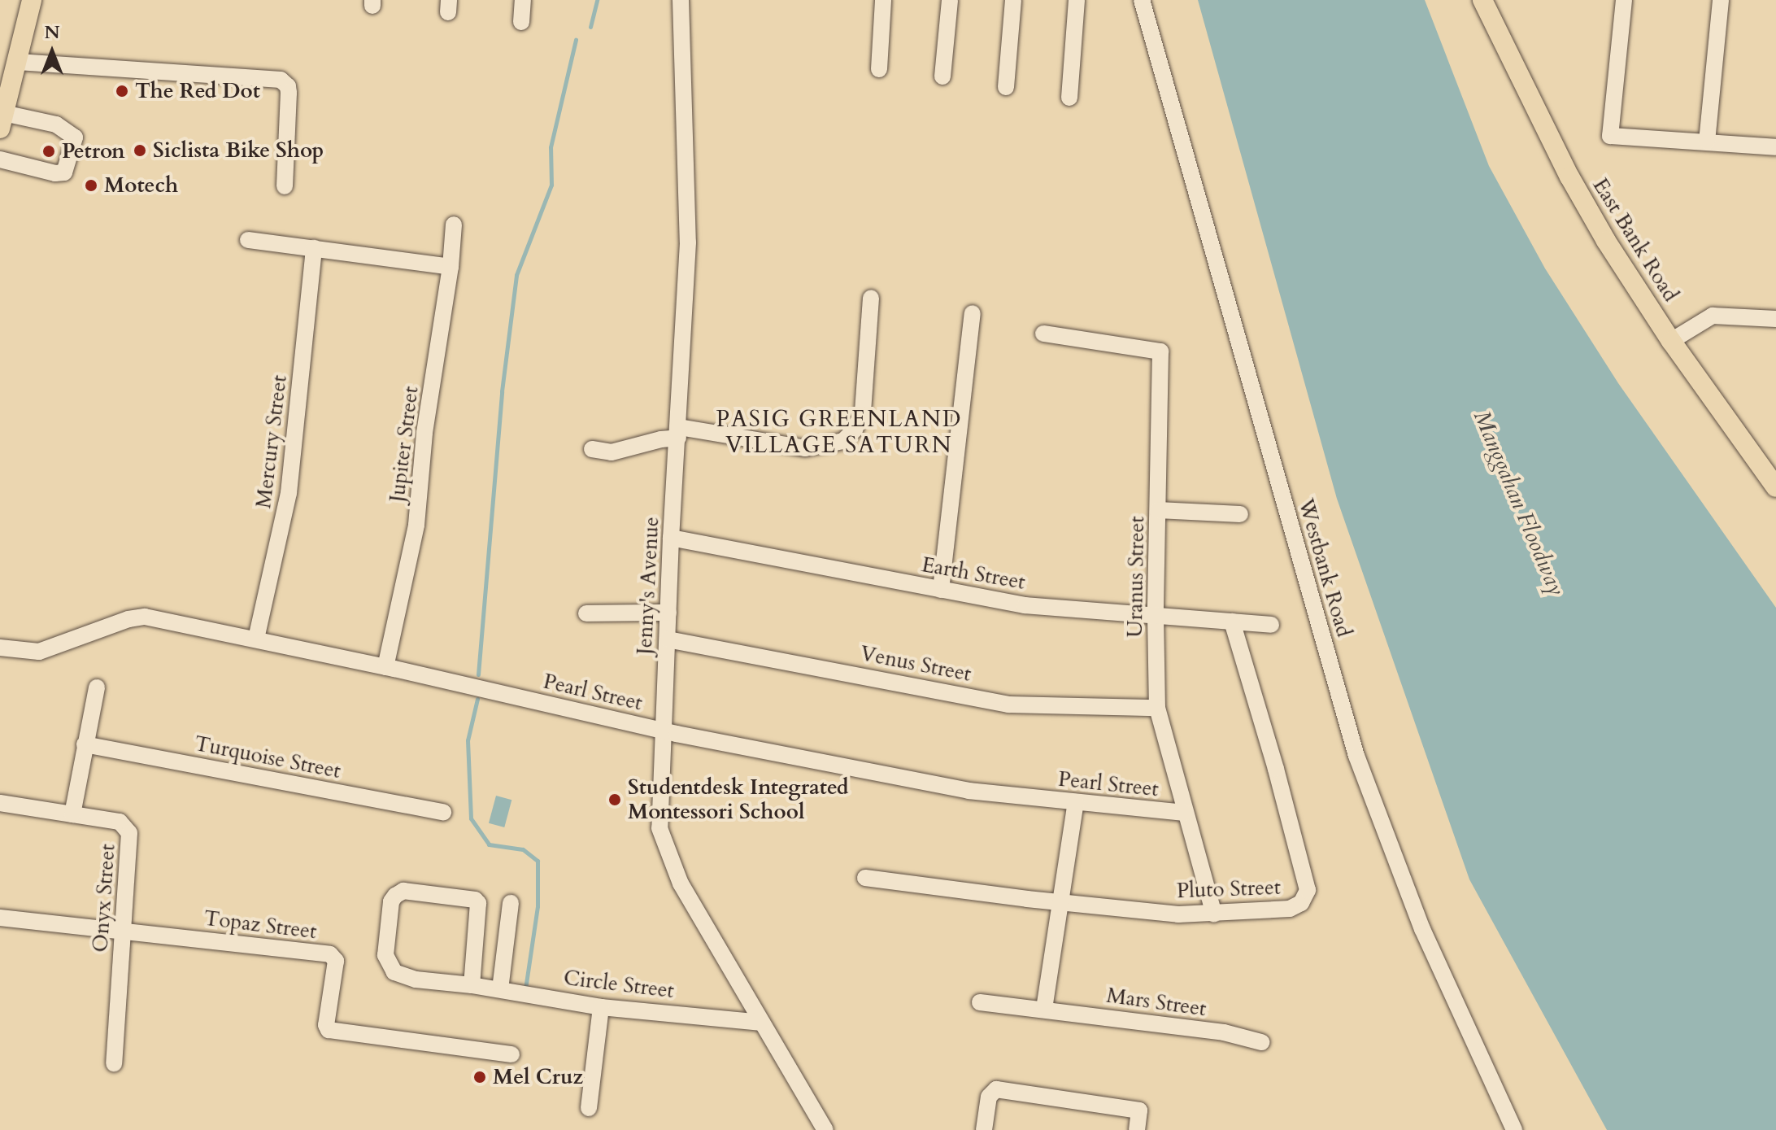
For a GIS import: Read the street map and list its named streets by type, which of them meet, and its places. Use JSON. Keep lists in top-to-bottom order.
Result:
{
  "streets": {
    "main road": ["East Bank Road"],
    "street": [
      "Mercury Street",
      "Jupiter Street",
      "Westbank Road",
      "Earth Street",
      "Uranus Street",
      "Jenny's Avenue",
      "Venus Street",
      "Pearl Street",
      "Turquoise Street",
      "Pluto Street",
      "Onyx Street",
      "Topaz Street",
      "Circle Street",
      "Mars Street"
    ]
  },
  "crossings": [
    ["Mercury Street", "Pearl Street"],
    ["Jupiter Street", "Pearl Street"],
    ["Earth Street", "Uranus Street"],
    ["Earth Street", "Jenny's Avenue"],
    ["Earth Street", "Pluto Street"],
    ["Uranus Street", "Venus Street"],
    ["Uranus Street", "Pearl Street"],
    ["Uranus Street", "Pluto Street"],
    ["Jenny's Avenue", "Venus Street"],
    ["Jenny's Avenue", "Pearl Street"],
    ["Jenny's Avenue", "Circle Street"],
    ["Onyx Street", "Topaz Street"]
  ],
  "districts": ["PASIG GREENLAND VILLAGE SATURN"],
  "water": ["Manggahan Floodway"],
  "places": [
    "The Red Dot",
    "Siclista Bike Shop",
    "Petron",
    "Motech",
    "Studentdesk Integrated Montessori School",
    "Mel Cruz"
  ],
  "north": "top"
}
